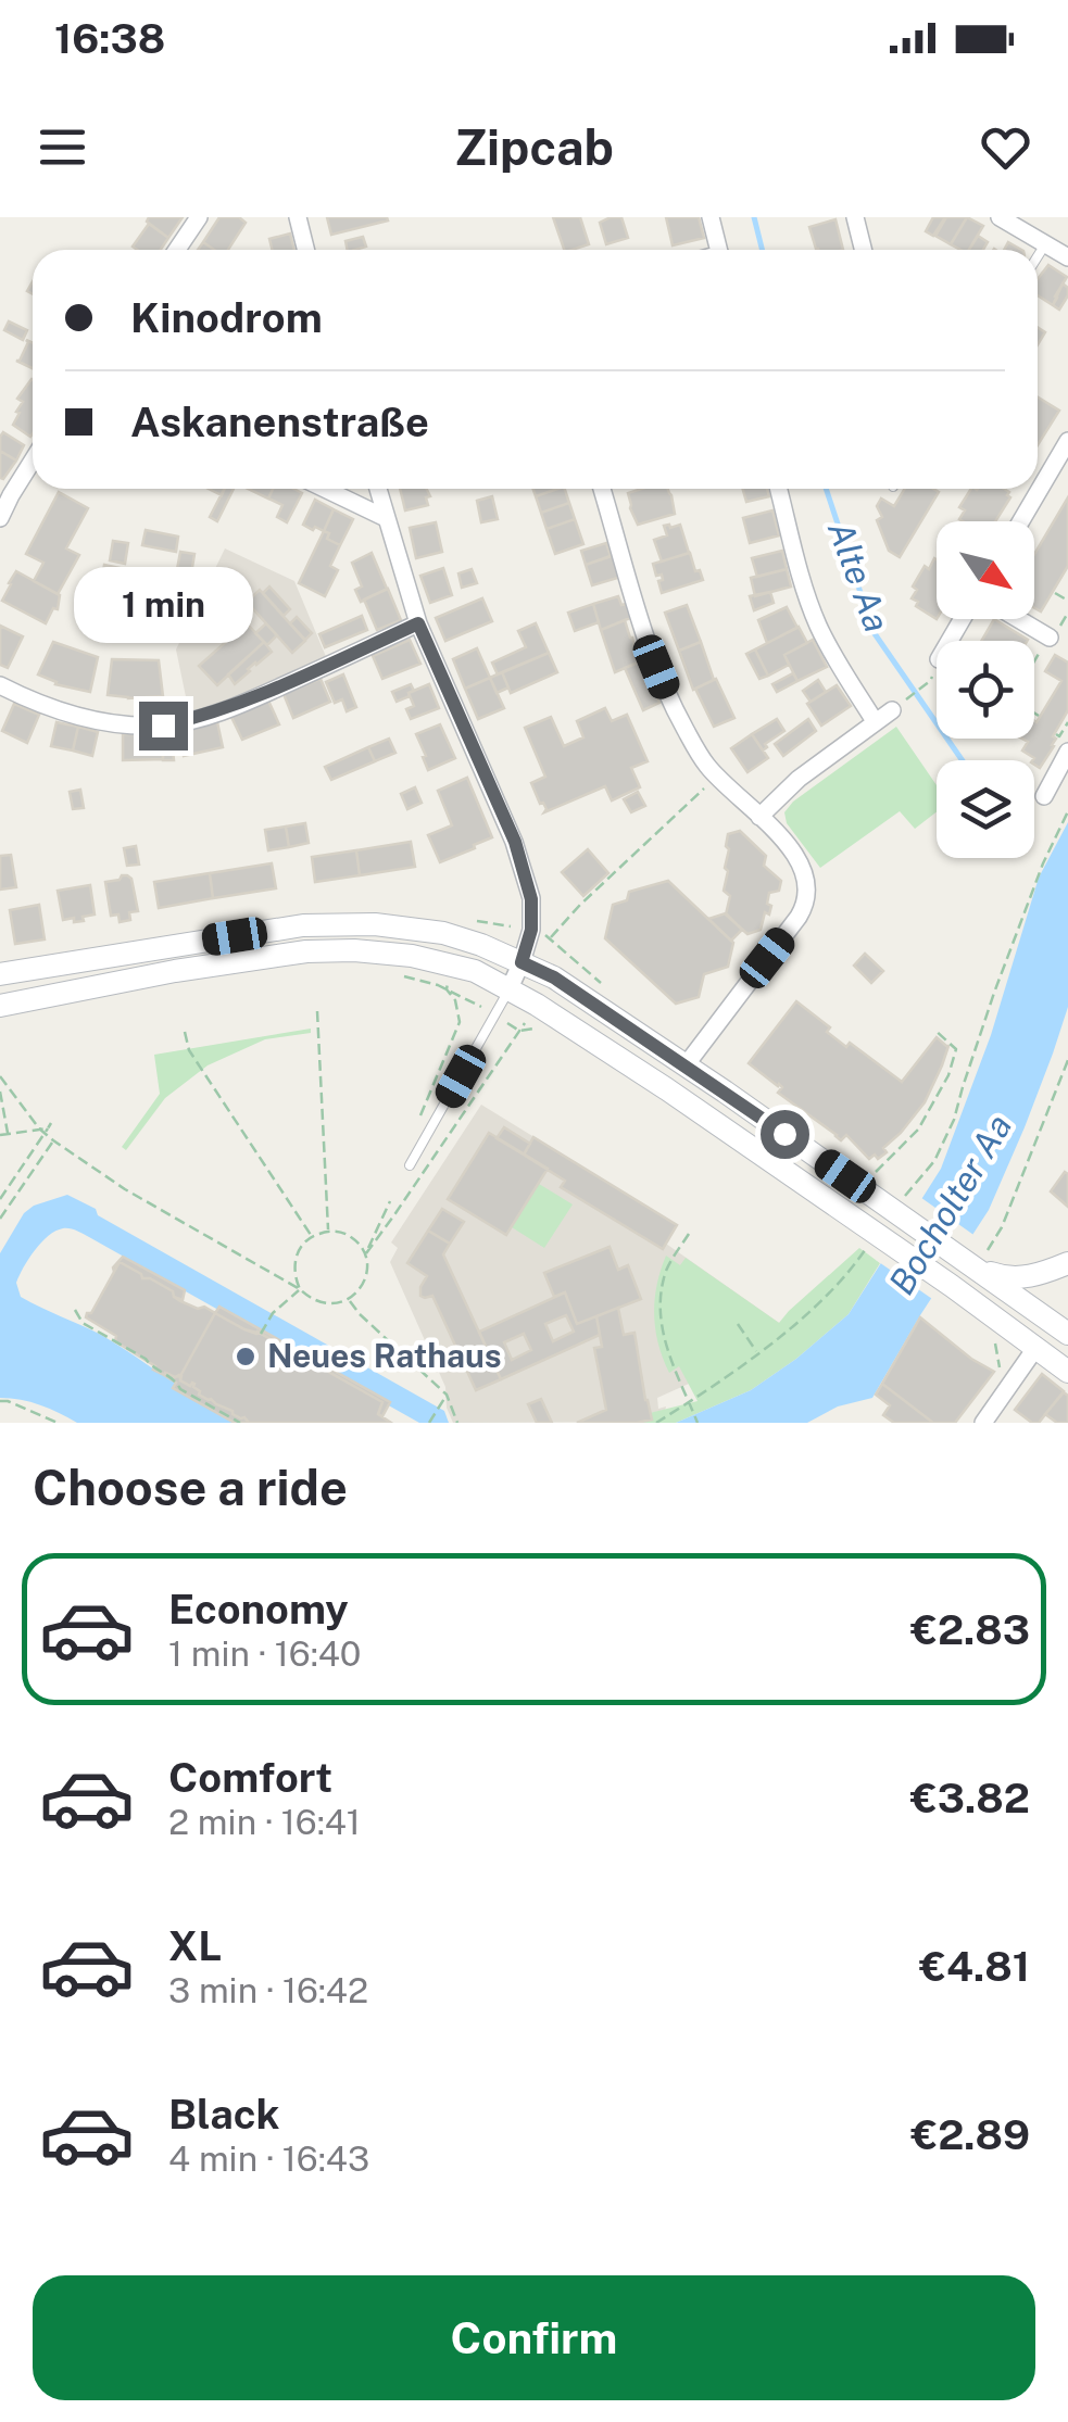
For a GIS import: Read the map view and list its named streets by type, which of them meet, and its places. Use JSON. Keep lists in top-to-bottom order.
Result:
{
  "water": ["Alte Aa", "Bocholter Aa"],
  "places": ["Neues Rathaus"],
  "north": "bottom right",
  "page": {
    "status": "16:38",
    "header": "Zipcab",
    "banner": ["Kinodrom", "Askanenstraße"],
    "bubble": "1 min",
    "heading": "Choose a ride",
    "list": [
      {
        "name": "Economy",
        "note": "1 min · 16:40",
        "value": "€2.83"
      },
      {
        "name": "Comfort",
        "note": "2 min · 16:41",
        "value": "€3.82"
      },
      {
        "name": "XL",
        "note": "3 min · 16:42",
        "value": "€4.81"
      },
      {
        "name": "Black",
        "note": "4 min · 16:43",
        "value": "€2.89"
      }
    ],
    "buttons": "Confirm"
  }
}
